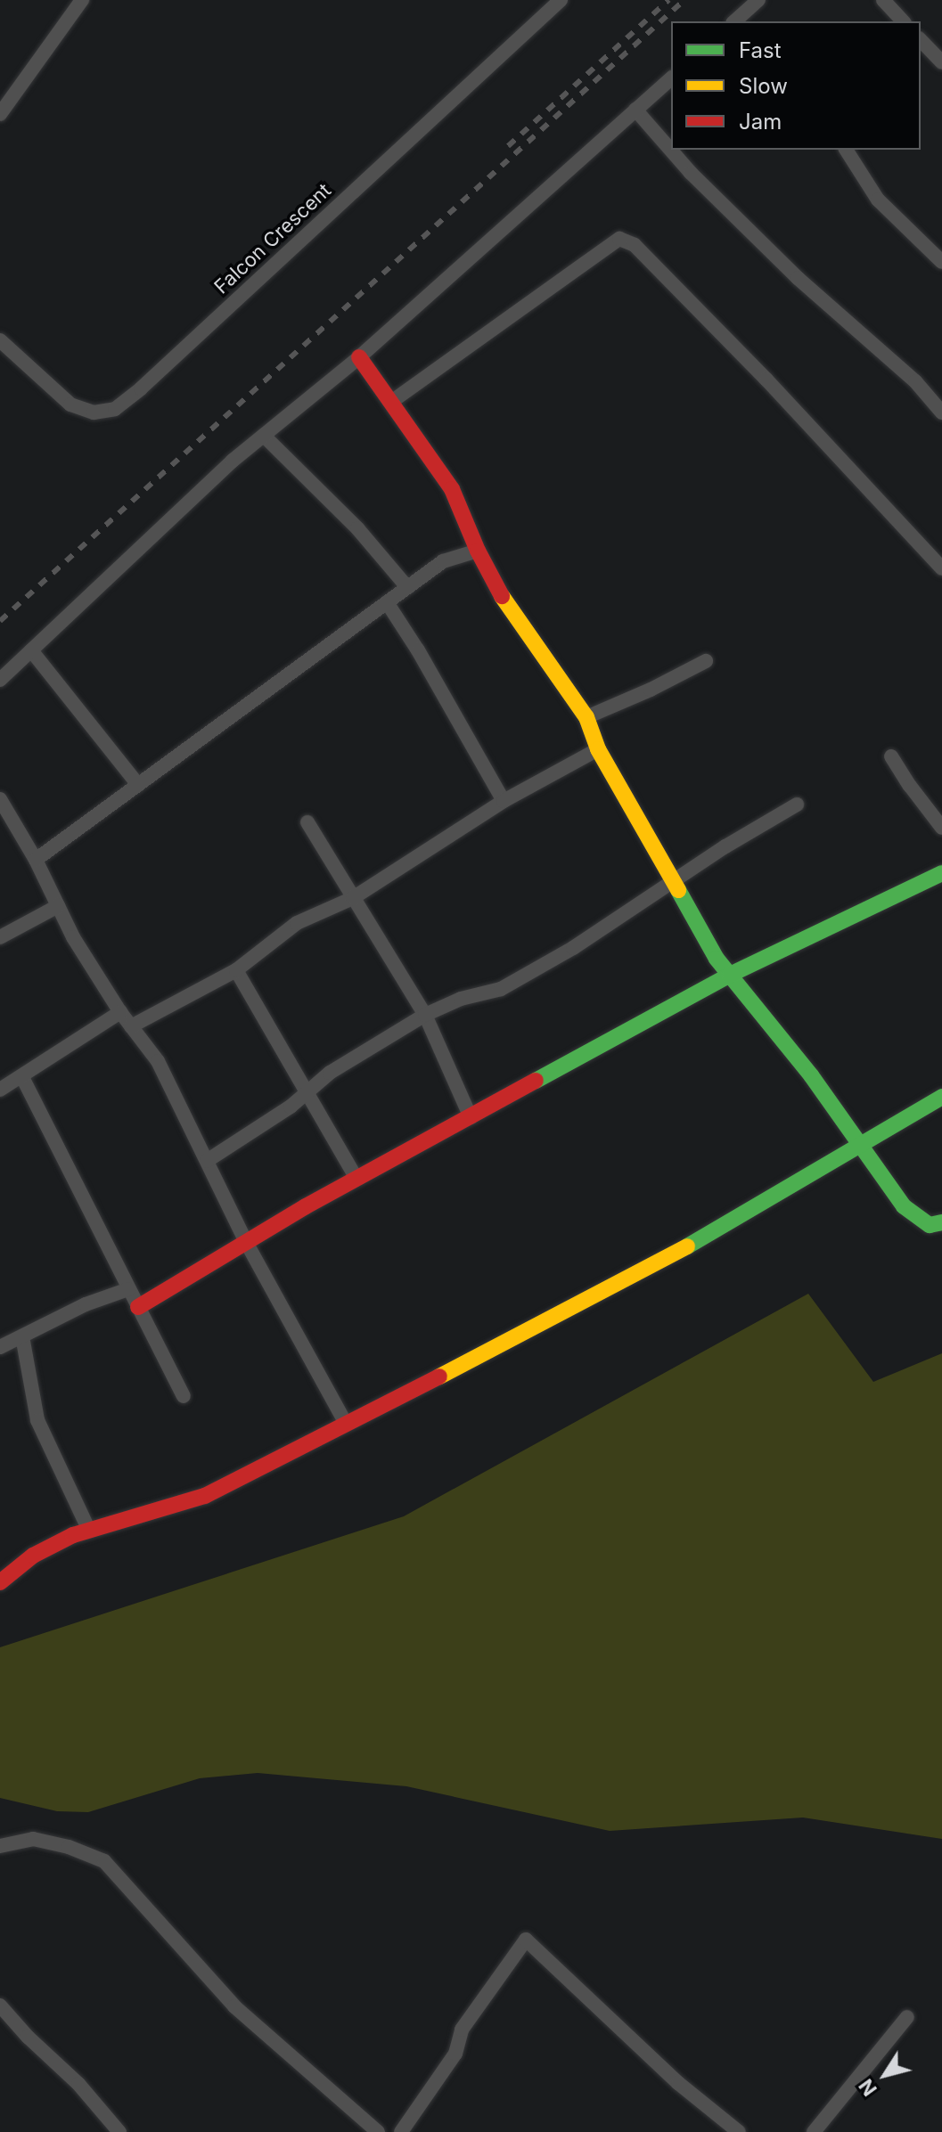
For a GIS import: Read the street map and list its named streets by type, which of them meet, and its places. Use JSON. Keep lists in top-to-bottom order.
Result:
{
  "streets": {
    "street": ["Falcon Crescent"]
  },
  "legend": ["Fast", "Slow", "Jam"],
  "north": "bottom left"
}
